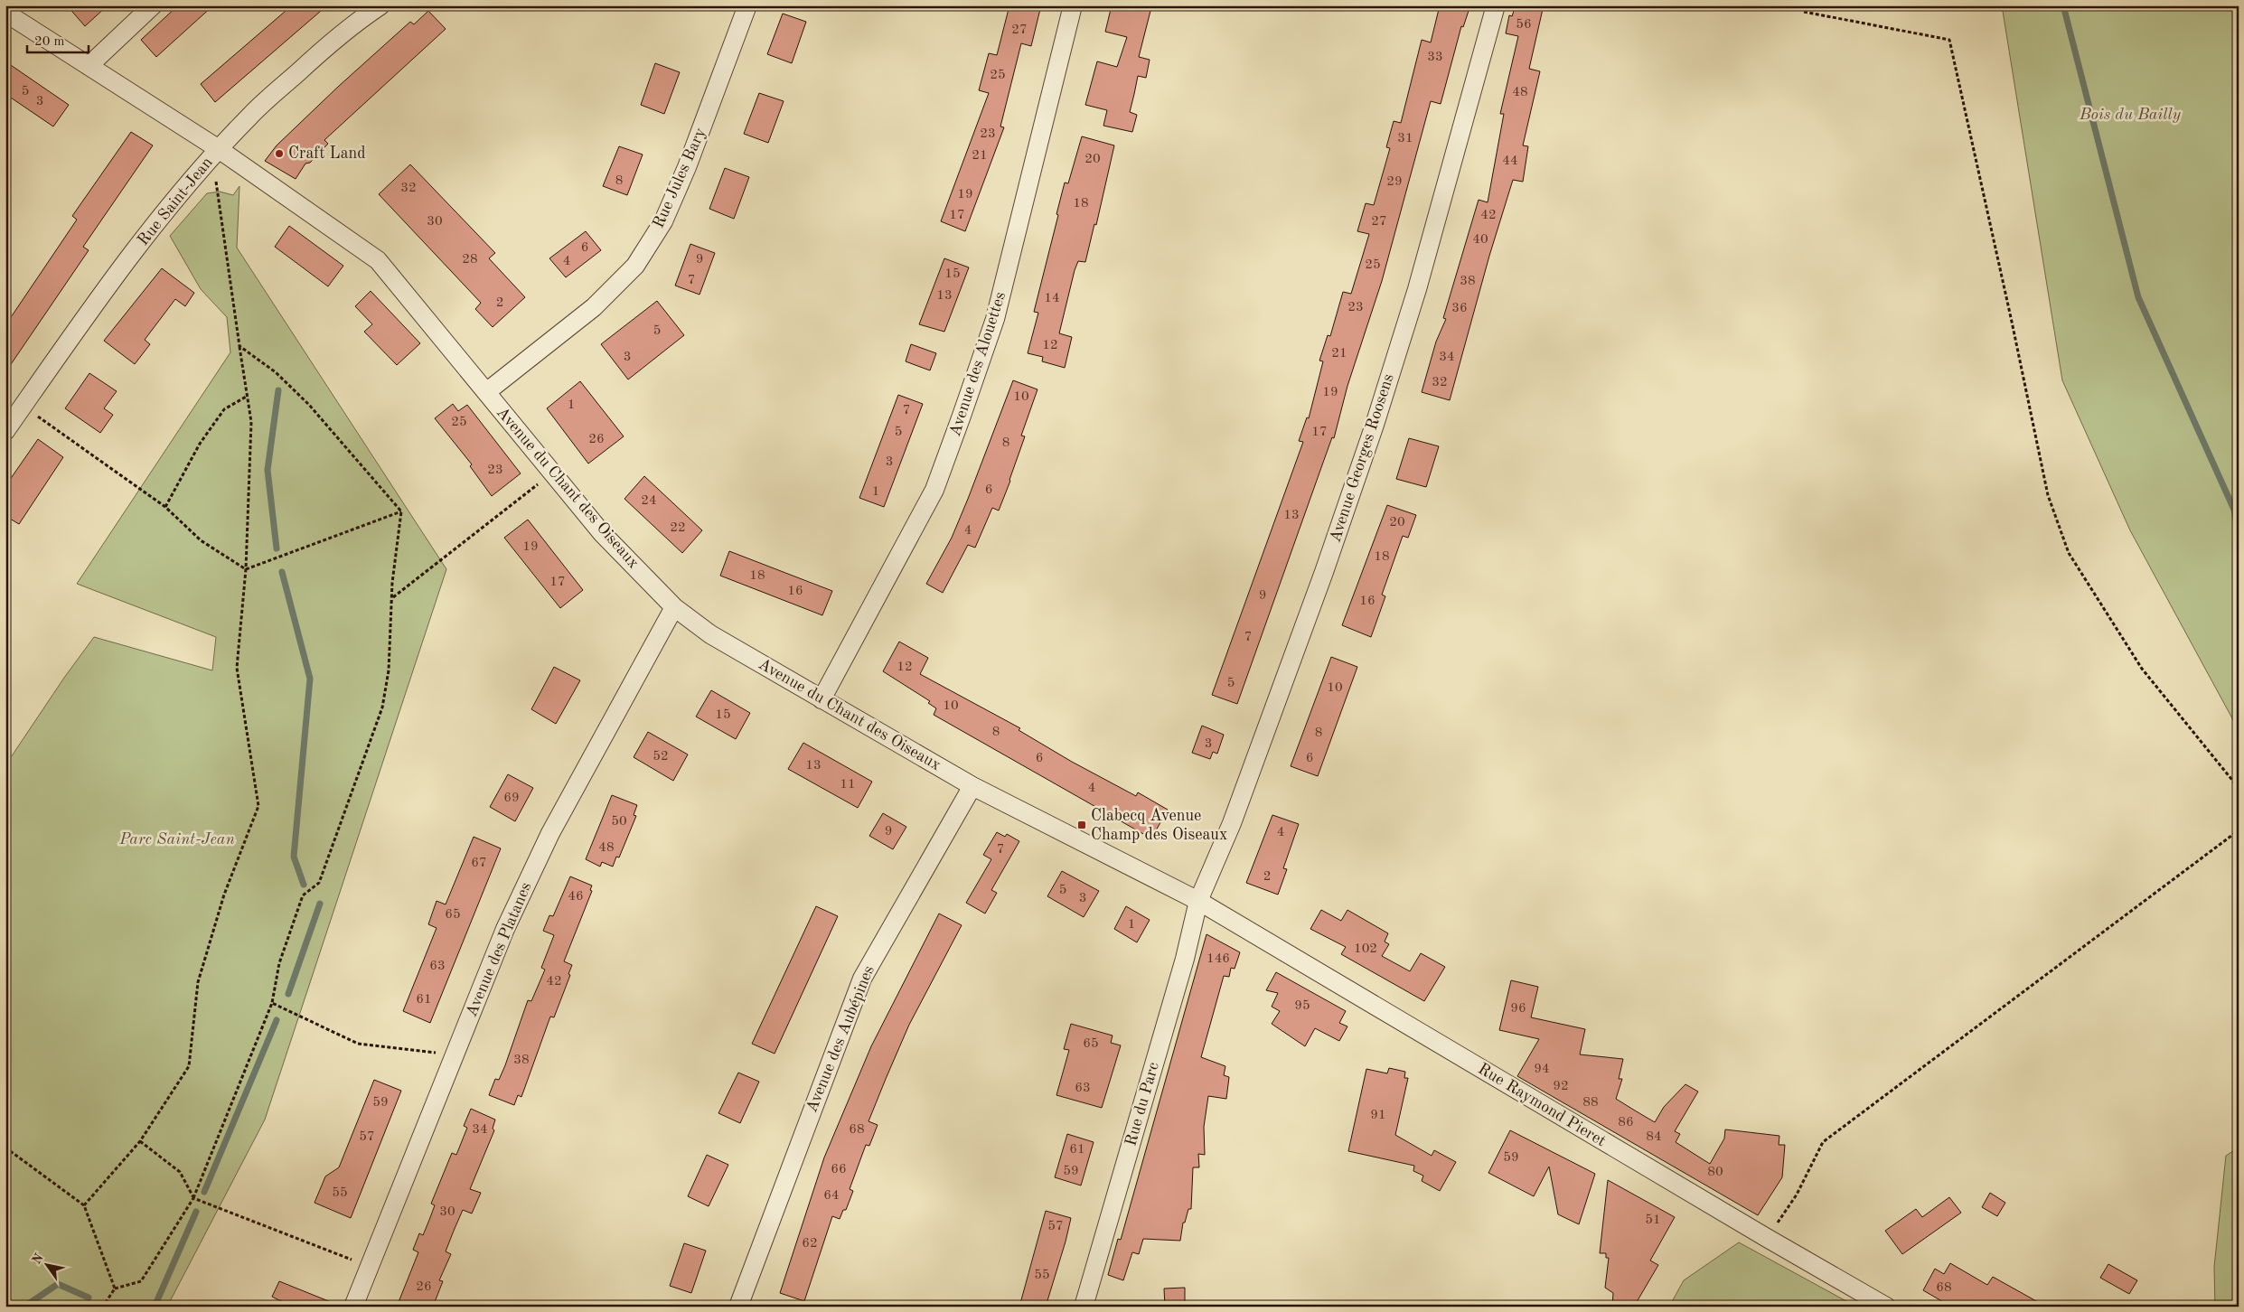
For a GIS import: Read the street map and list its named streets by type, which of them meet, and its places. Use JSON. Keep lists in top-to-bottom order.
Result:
{
  "streets": {
    "street": [
      "Rue Jules Bary",
      "Rue Saint-Jean",
      "Avenue des Alouettes",
      "Avenue Georges Roosens",
      "Avenue du Chant des Oiseaux",
      "Avenue des Platanes",
      "Avenue des Aubépines",
      "Rue du Parc",
      "Rue Raymond Pieret"
    ]
  },
  "crossings": [
    ["Rue Jules Bary", "Avenue du Chant des Oiseaux"],
    ["Rue Saint-Jean", "Avenue du Chant des Oiseaux"],
    ["Avenue des Alouettes", "Avenue du Chant des Oiseaux"],
    ["Avenue Georges Roosens", "Avenue du Chant des Oiseaux"],
    ["Avenue Georges Roosens", "Rue du Parc"],
    ["Avenue Georges Roosens", "Rue Raymond Pieret"],
    ["Avenue du Chant des Oiseaux", "Avenue des Platanes"],
    ["Avenue du Chant des Oiseaux", "Avenue des Aubépines"],
    ["Avenue du Chant des Oiseaux", "Rue du Parc"],
    ["Avenue du Chant des Oiseaux", "Rue Raymond Pieret"],
    ["Rue du Parc", "Rue Raymond Pieret"]
  ],
  "parks": ["Bois du Bailly", "Parc Saint-Jean"],
  "places": {
    "other": ["Craft Land"],
    "transit": ["Clabecq Avenue Champ des Oiseaux"]
  },
  "house_numbers": [
    "56",
    "27",
    "33",
    "25",
    "5",
    "48",
    "3",
    "23",
    "31",
    "21",
    "20",
    "44",
    "8",
    "29",
    "32",
    "19",
    "18",
    "17",
    "42",
    "30",
    "27",
    "40",
    "6",
    "28",
    "9",
    "4",
    "25",
    "15",
    "7",
    "38",
    "13",
    "14",
    "2",
    "23",
    "36",
    "5",
    "12",
    "21",
    "3",
    "34",
    "32",
    "19",
    "10",
    "1",
    "7",
    "25",
    "5",
    "17",
    "26",
    "8",
    "3",
    "23",
    "6",
    "1",
    "24",
    "13",
    "20",
    "22",
    "4",
    "19",
    "18",
    "18",
    "17",
    "16",
    "9",
    "16",
    "7",
    "12",
    "5",
    "10",
    "10",
    "15",
    "8",
    "8",
    "3",
    "52",
    "6",
    "6",
    "13",
    "11",
    "4",
    "69",
    "50",
    "9",
    "4",
    "48",
    "7",
    "67",
    "2",
    "5",
    "46",
    "3",
    "65",
    "1",
    "102",
    "146",
    "63",
    "42",
    "61",
    "95",
    "96",
    "65",
    "38",
    "94",
    "92",
    "63",
    "59",
    "88",
    "91",
    "86",
    "34",
    "68",
    "57",
    "84",
    "61",
    "59",
    "66",
    "59",
    "80",
    "55",
    "64",
    "30",
    "51",
    "57",
    "62",
    "55",
    "26",
    "68"
  ],
  "scale_bar": "20 m",
  "north": "top left"
}
